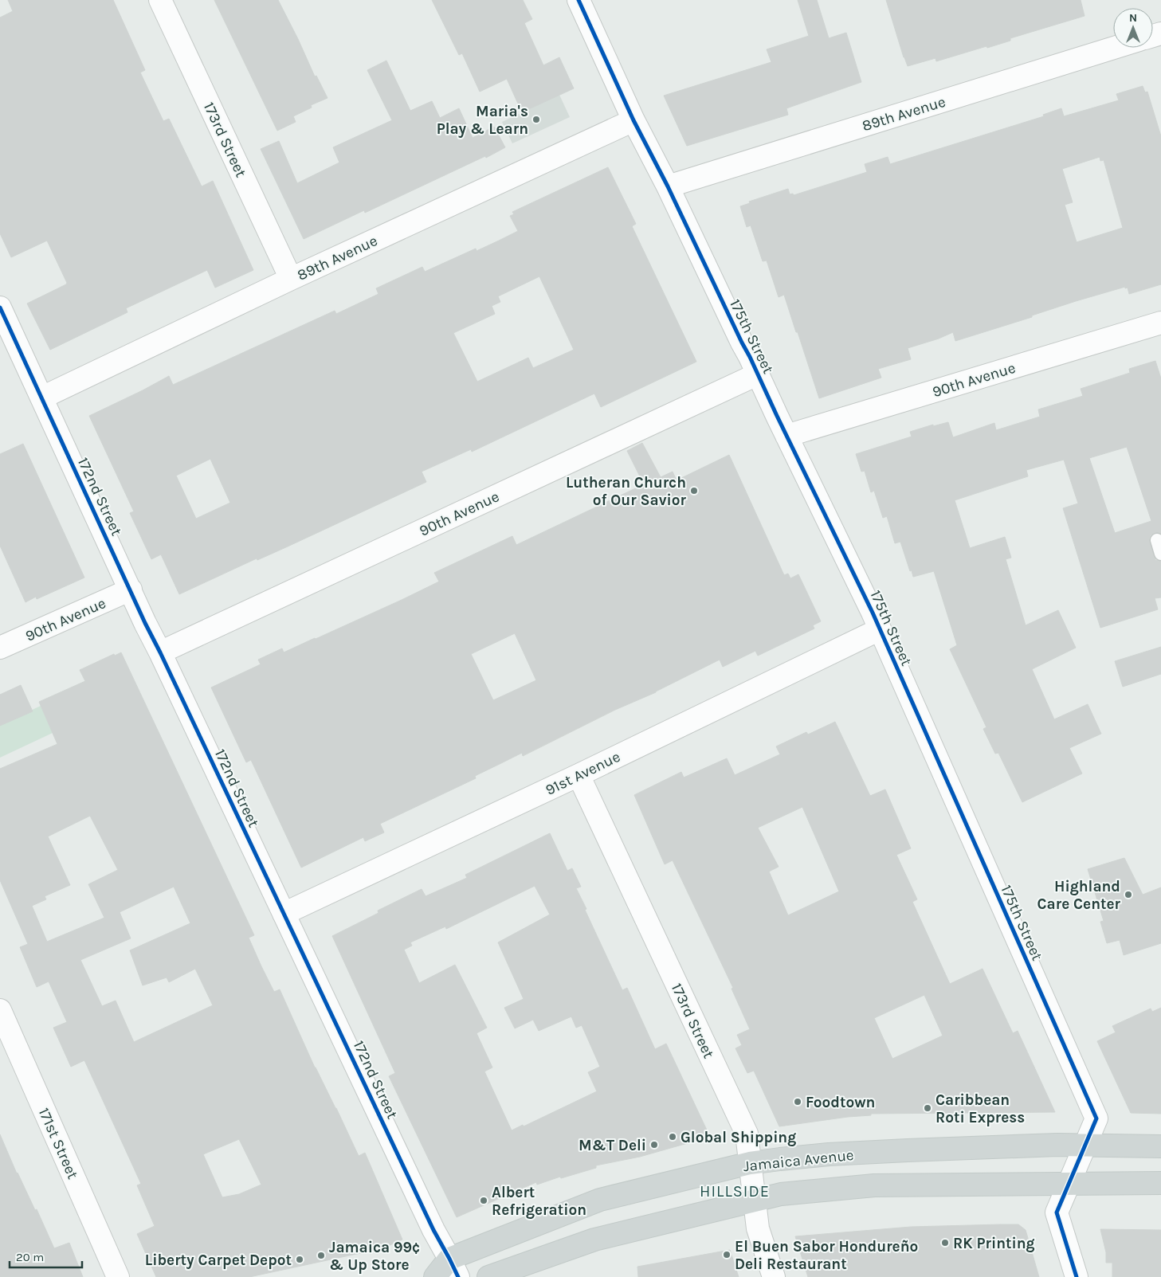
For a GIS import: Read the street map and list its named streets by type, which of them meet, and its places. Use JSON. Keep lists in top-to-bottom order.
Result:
{
  "streets": {
    "main road": ["Jamaica Avenue"],
    "street": [
      "89th Avenue",
      "173rd Street",
      "175th Street",
      "90th Avenue",
      "172nd Street",
      "91st Avenue",
      "171st Street"
    ]
  },
  "crossings": [
    ["89th Avenue", "173rd Street"],
    ["89th Avenue", "175th Street"],
    ["89th Avenue", "172nd Street"],
    ["173rd Street", "91st Avenue"],
    ["173rd Street", "Jamaica Avenue"],
    ["175th Street", "90th Avenue"],
    ["175th Street", "91st Avenue"],
    ["175th Street", "Jamaica Avenue"],
    ["90th Avenue", "172nd Street"],
    ["172nd Street", "91st Avenue"],
    ["172nd Street", "Jamaica Avenue"]
  ],
  "districts": ["HILLSIDE"],
  "places": [
    "Maria's Play & Learn",
    "Lutheran Church of Our Savior",
    "Highland Care Center",
    "Foodtown",
    "Caribbean Roti Express",
    "Global Shipping",
    "M&T Deli",
    "Albert Refrigeration",
    "RK Printing",
    "El Buen Sabor Hondureño Deli Restaurant",
    "Jamaica 99¢ & Up Store",
    "Liberty Carpet Depot"
  ],
  "scale_bar": "20 m",
  "north": "top"
}
